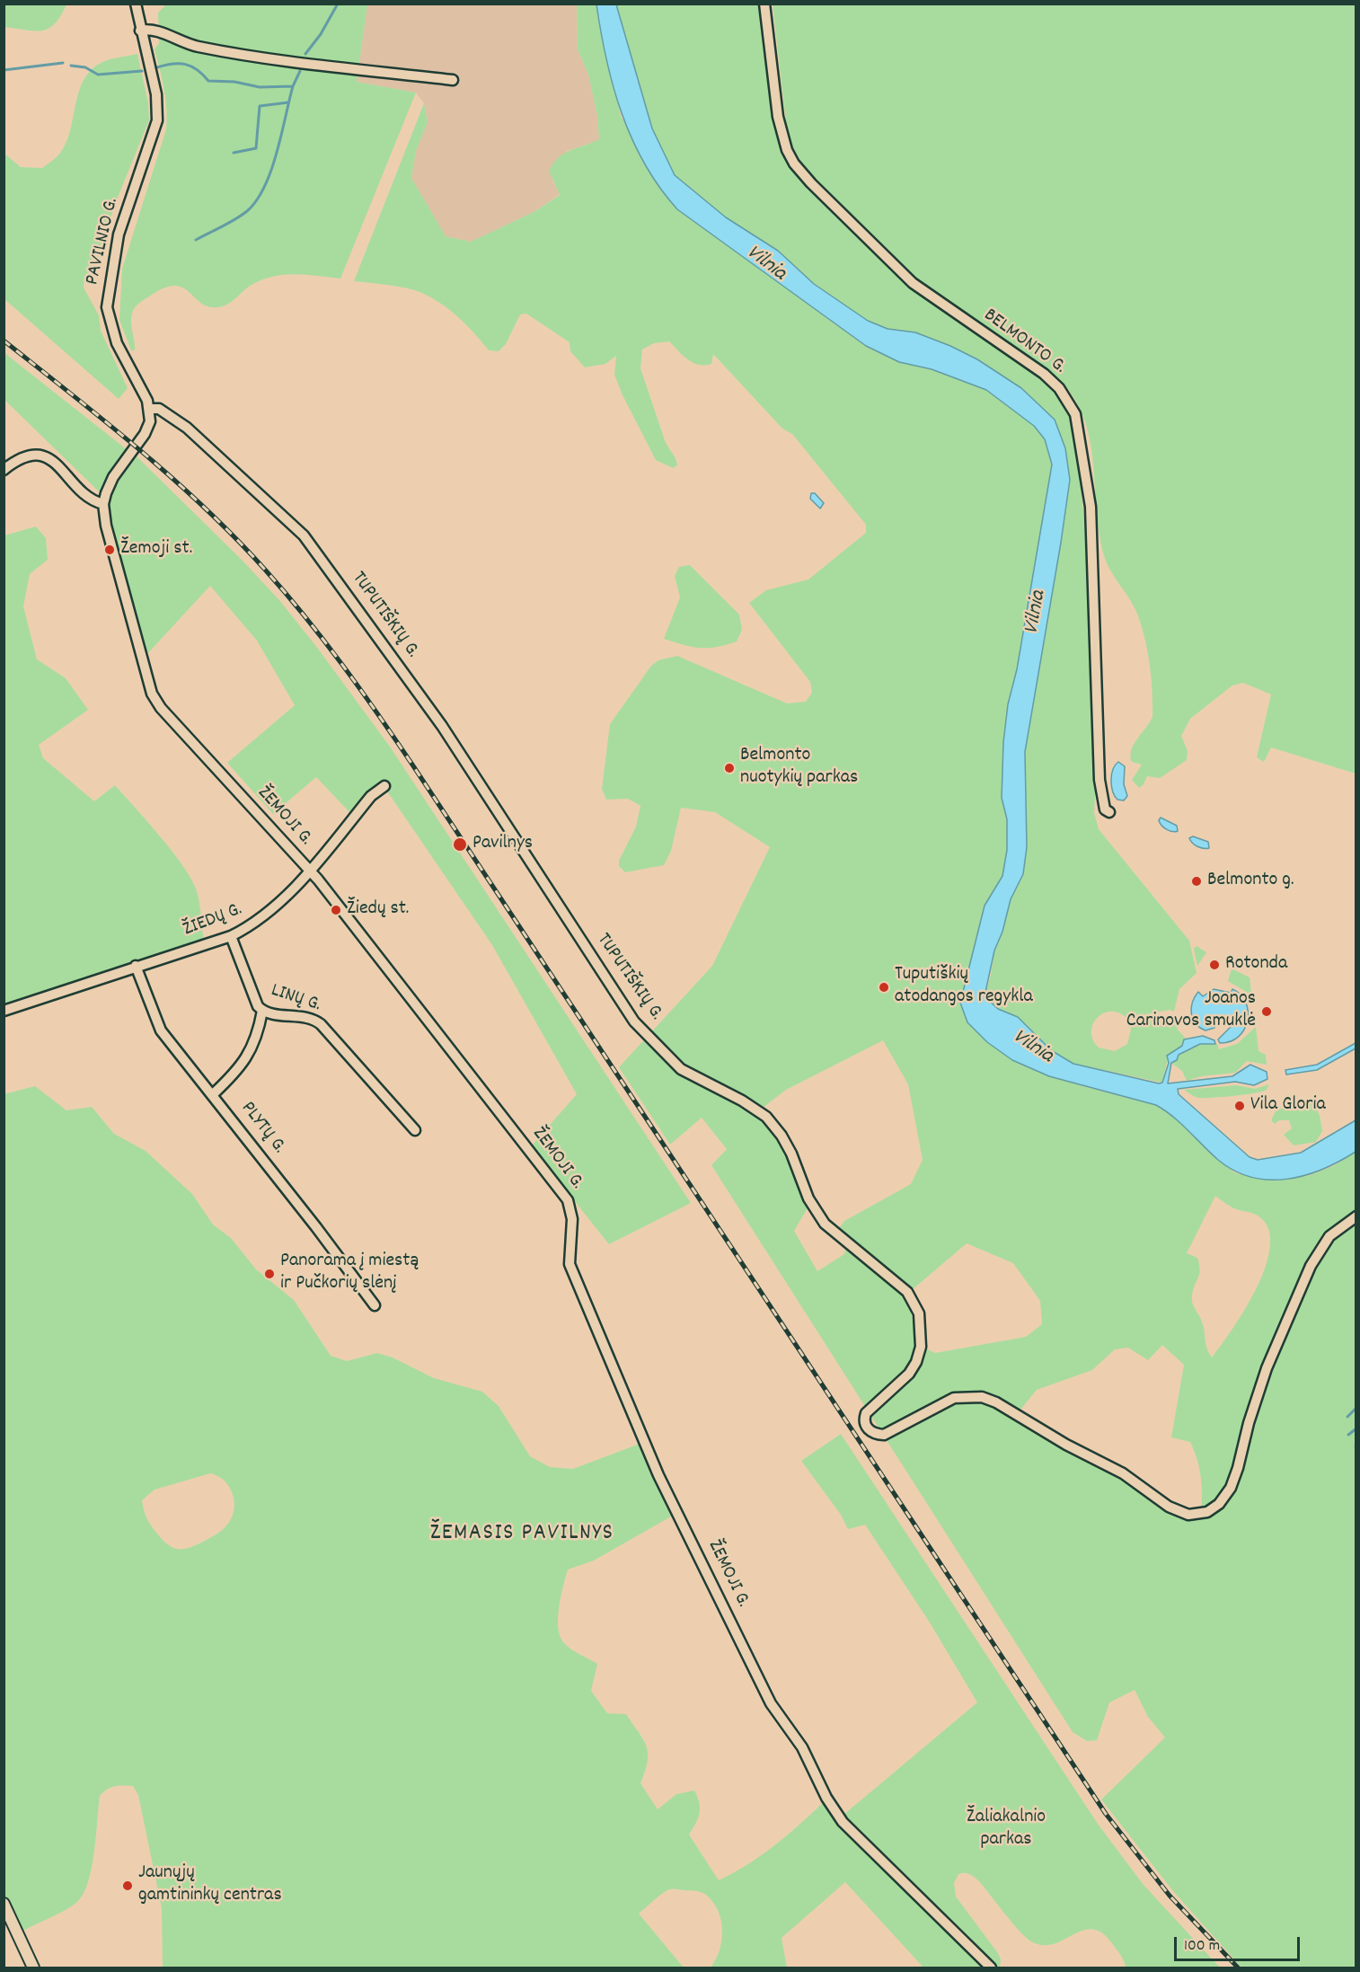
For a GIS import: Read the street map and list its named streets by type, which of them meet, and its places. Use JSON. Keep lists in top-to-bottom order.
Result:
{
  "streets": {
    "street": [
      "PAVILNIO G.",
      "BELMONTO G.",
      "TUPUTIŠKIŲ G.",
      "ŽEMOJI G.",
      "ŽIEDŲ G.",
      "LINŲ G.",
      "PLYTŲ G."
    ]
  },
  "crossings": [
    ["PAVILNIO G.", "TUPUTIŠKIŲ G."],
    ["ŽEMOJI G.", "ŽIEDŲ G."],
    ["ŽIEDŲ G.", "LINŲ G."],
    ["ŽIEDŲ G.", "PLYTŲ G."]
  ],
  "districts": ["ŽEMASIS PAVILNYS"],
  "water": ["Vilnia"],
  "parks": ["Žaliakalnio parkas"],
  "places": [
    "Žemoji st.",
    "Belmonto nuotykių parkas",
    "Pavilnys",
    "Belmonto g.",
    "Žiedų st.",
    "Rotonda",
    "Tuputiškių atodangos regykla",
    "Joanos Carinovos smuklė",
    "Vila Gloria",
    "Panorama į miestą ir Pučkorių slėnį",
    "Jaunųjų gamtininkų centras"
  ],
  "scale_bar": "100 m"
}
